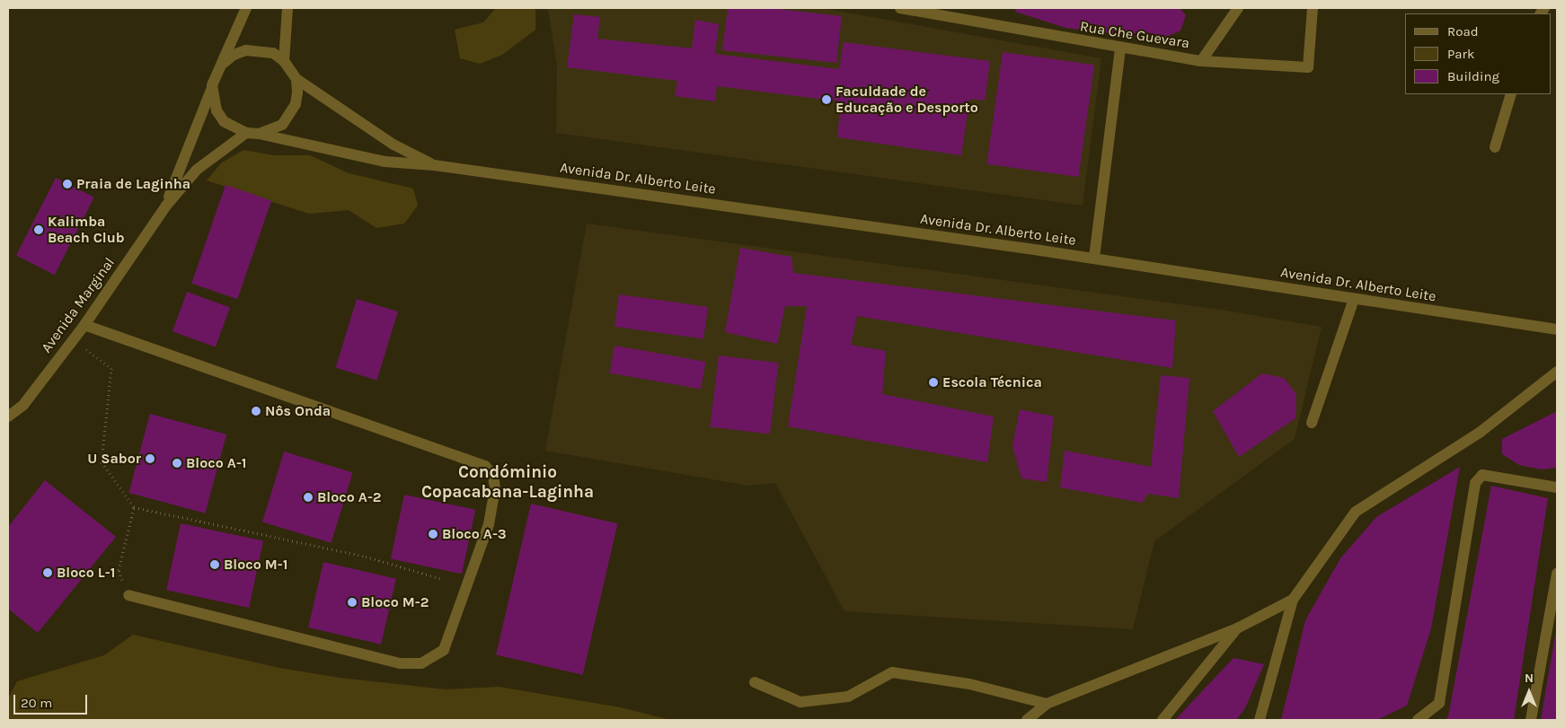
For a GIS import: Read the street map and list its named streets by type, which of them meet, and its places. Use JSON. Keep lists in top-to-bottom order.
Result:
{
  "streets": {
    "street": ["Rua Che Guevara", "Avenida Dr. Alberto Leite", "Avenida Marginal"]
  },
  "crossings": [
    ["Avenida Dr. Alberto Leite", "Avenida Marginal"]
  ],
  "districts": ["Condóminio Copacabana-Laginha"],
  "places": [
    "Faculdade de Educação e Desporto",
    "Praia de Laginha",
    "Kalimba Beach Club",
    "Escola Técnica",
    "Nôs Onda",
    "U Sabor",
    "Bloco A-1",
    "Bloco A-2",
    "Bloco A-3",
    "Bloco M-1",
    "Bloco L-1",
    "Bloco M-2"
  ],
  "legend": ["Road", "Park", "Building"],
  "scale_bar": "20 m",
  "north": "top"
}
